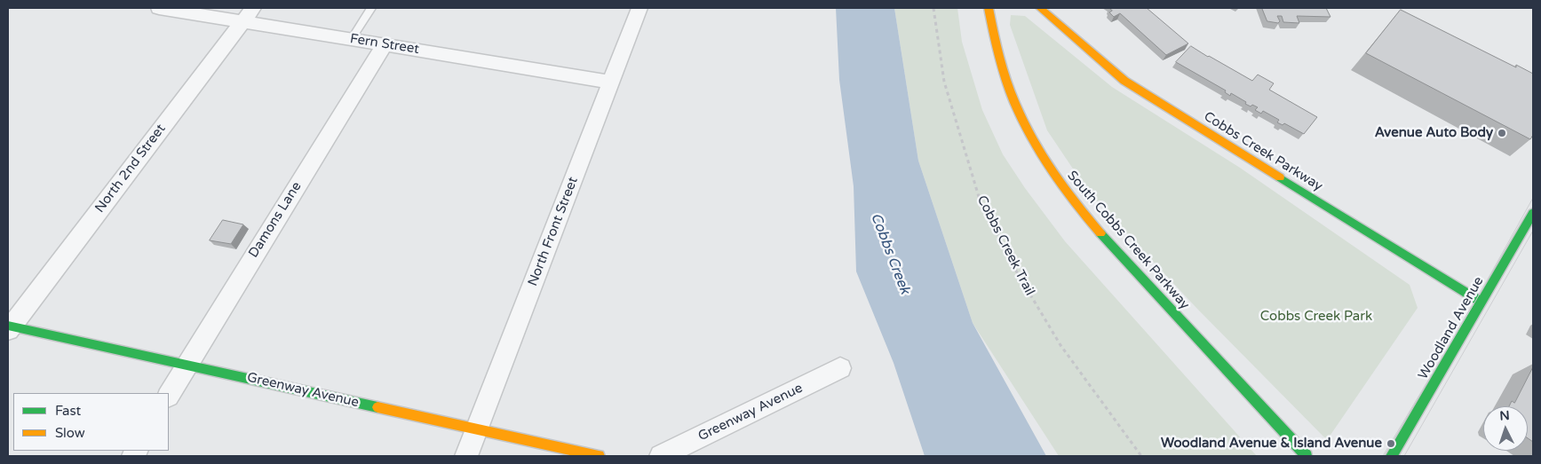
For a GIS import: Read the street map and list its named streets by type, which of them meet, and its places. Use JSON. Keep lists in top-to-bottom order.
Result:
{
  "streets": {
    "street": [
      "Fern Street",
      "Cobbs Creek Parkway",
      "North 2nd Street",
      "Damons Lane",
      "North Front Street",
      "South Cobbs Creek Parkway",
      "Woodland Avenue",
      "Greenway Avenue"
    ],
    "path": ["Cobbs Creek Trail"]
  },
  "crossings": [
    ["Fern Street", "North 2nd Street"],
    ["Fern Street", "Damons Lane"],
    ["Fern Street", "North Front Street"],
    ["Cobbs Creek Parkway", "Woodland Avenue"],
    ["North 2nd Street", "Greenway Avenue"],
    ["Damons Lane", "Greenway Avenue"],
    ["North Front Street", "Greenway Avenue"]
  ],
  "water": ["Cobbs Creek"],
  "parks": ["Cobbs Creek Park"],
  "places": ["Avenue Auto Body", "Woodland Avenue & Island Avenue"],
  "legend": ["Fast", "Slow"],
  "north": "top"
}
